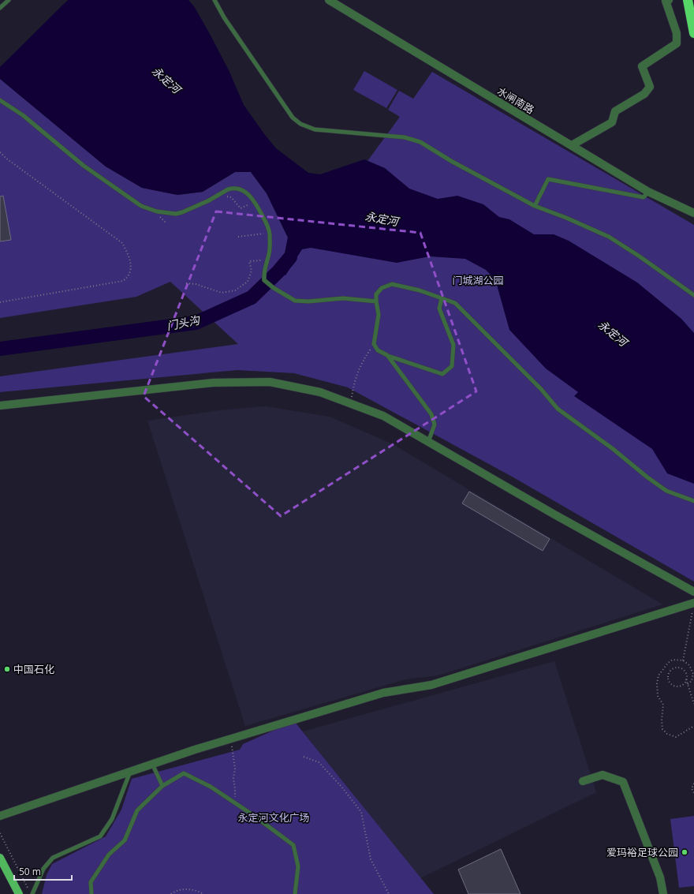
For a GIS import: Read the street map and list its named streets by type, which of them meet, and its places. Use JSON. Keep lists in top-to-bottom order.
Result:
{
  "streets": {
    "street": ["水闸南路"]
  },
  "water": ["永定河", "门头沟"],
  "parks": ["门城湖公园", "永定河文化广场"],
  "places": ["中国石化", "爱玛裕足球公园"],
  "scale_bar": "50 m"
}
